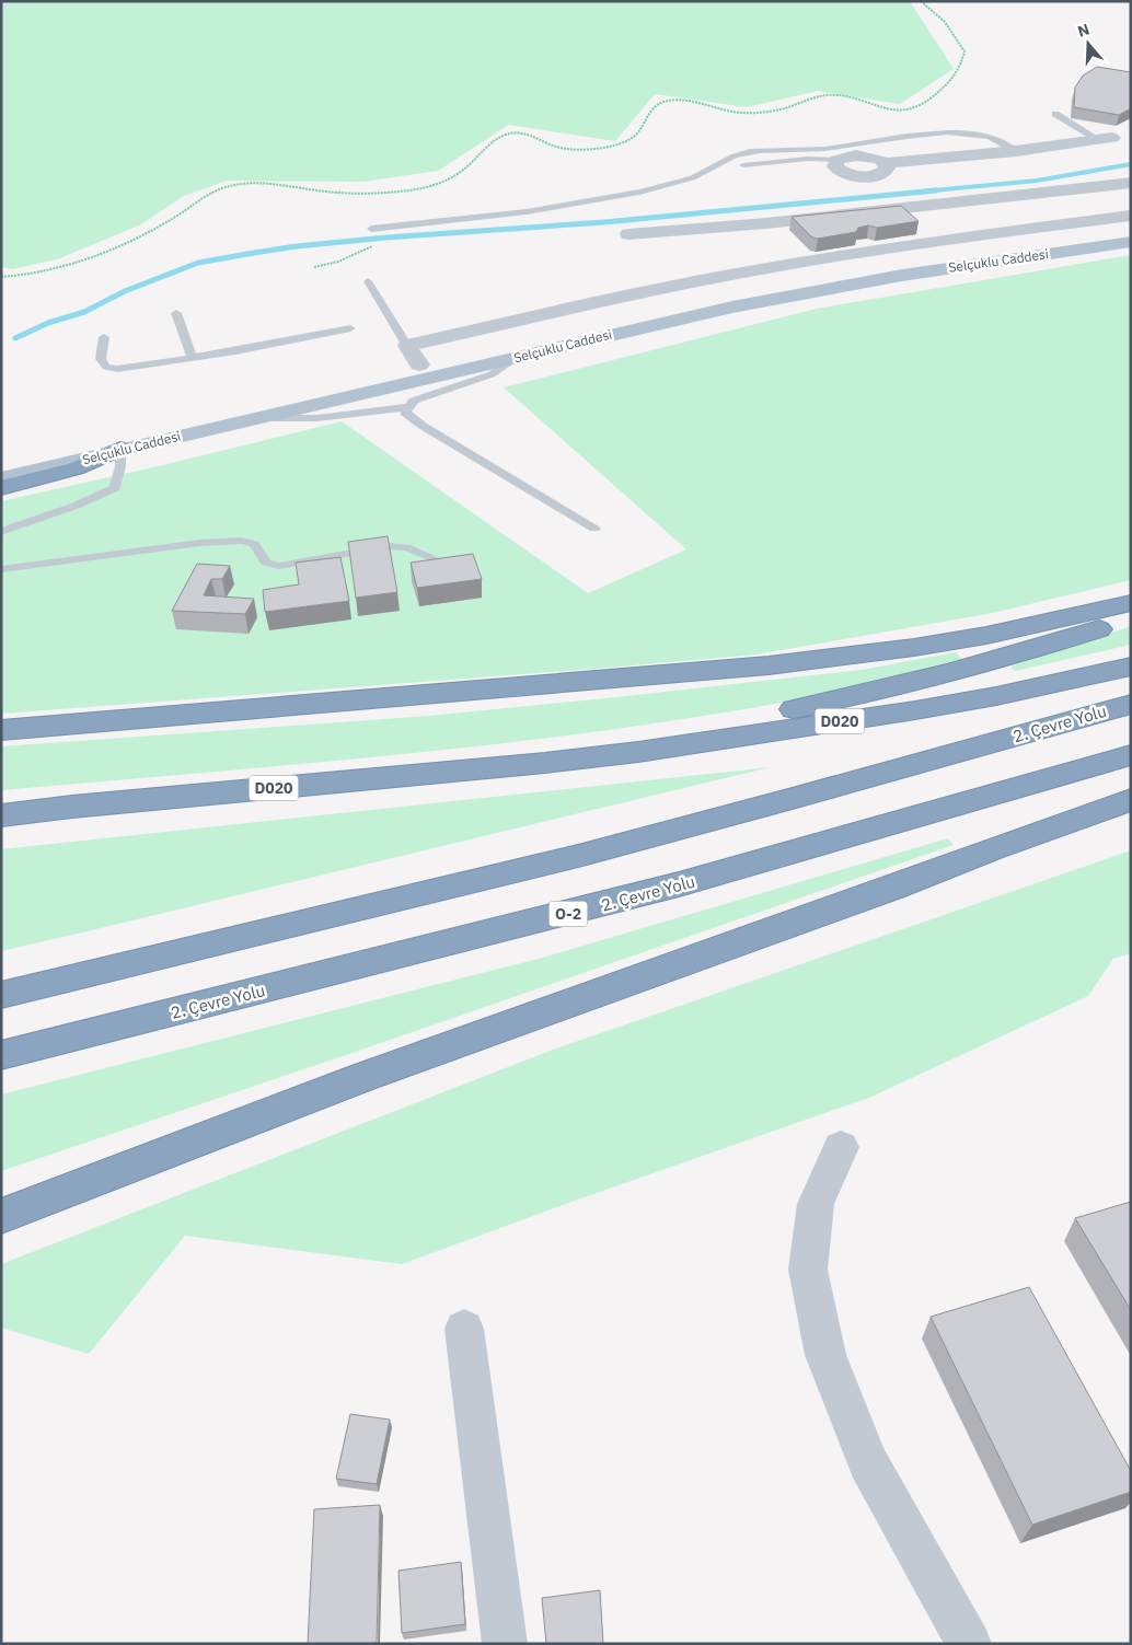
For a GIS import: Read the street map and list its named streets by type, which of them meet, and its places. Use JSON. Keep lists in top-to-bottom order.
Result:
{
  "streets": {
    "highway": ["D020", "2. Çevre Yolu", "O-2"],
    "main road": ["Selçuklu Caddesi"]
  },
  "north": "top"
}
